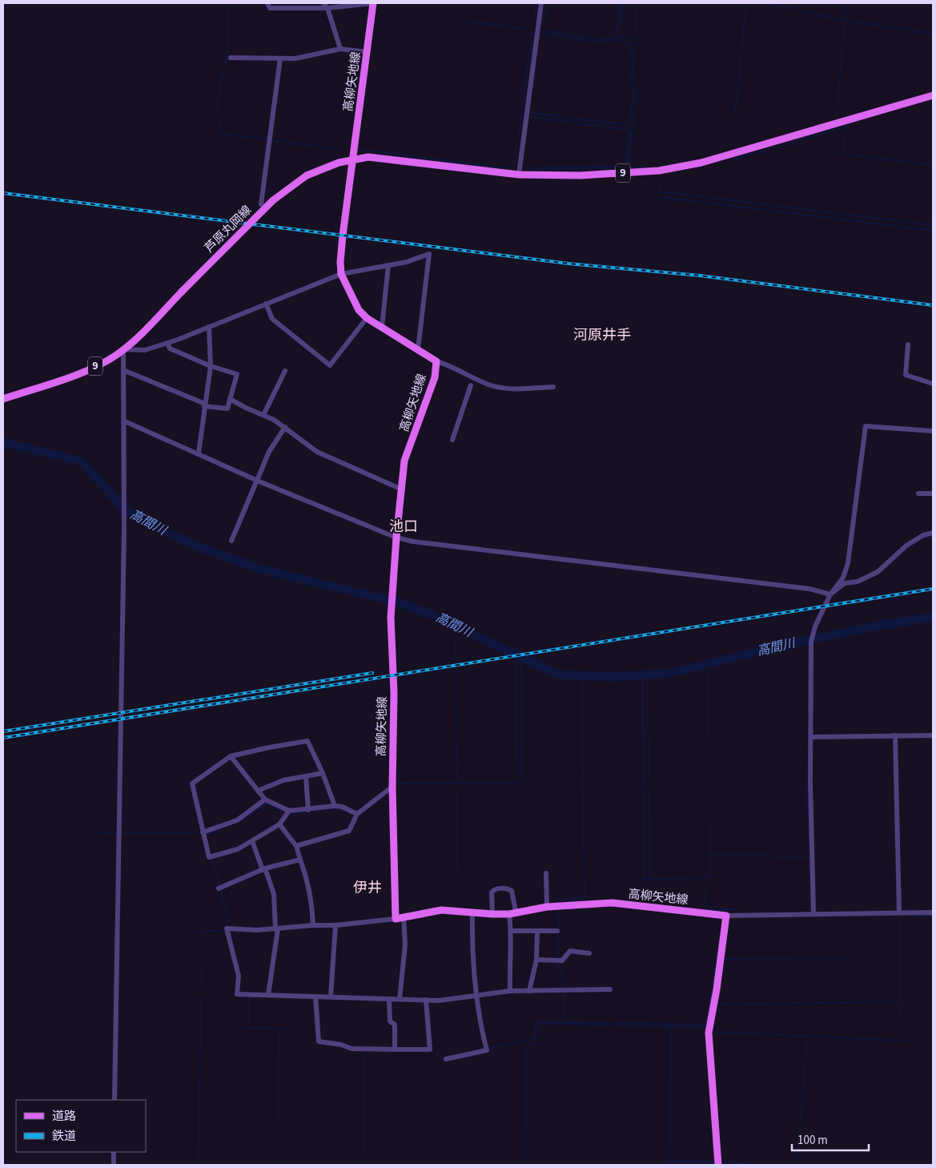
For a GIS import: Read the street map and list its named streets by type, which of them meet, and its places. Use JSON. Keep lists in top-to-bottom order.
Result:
{
  "streets": {
    "main road": ["高柳矢地線", "9", "芦原丸岡線"]
  },
  "crossings": [
    ["高柳矢地線", "9"],
    ["高柳矢地線", "芦原丸岡線"],
    ["9", "芦原丸岡線"]
  ],
  "districts": ["河原井手", "池口", "伊井"],
  "water": ["高間川"],
  "legend": ["道路", "鉄道"],
  "scale_bar": "100 m"
}
